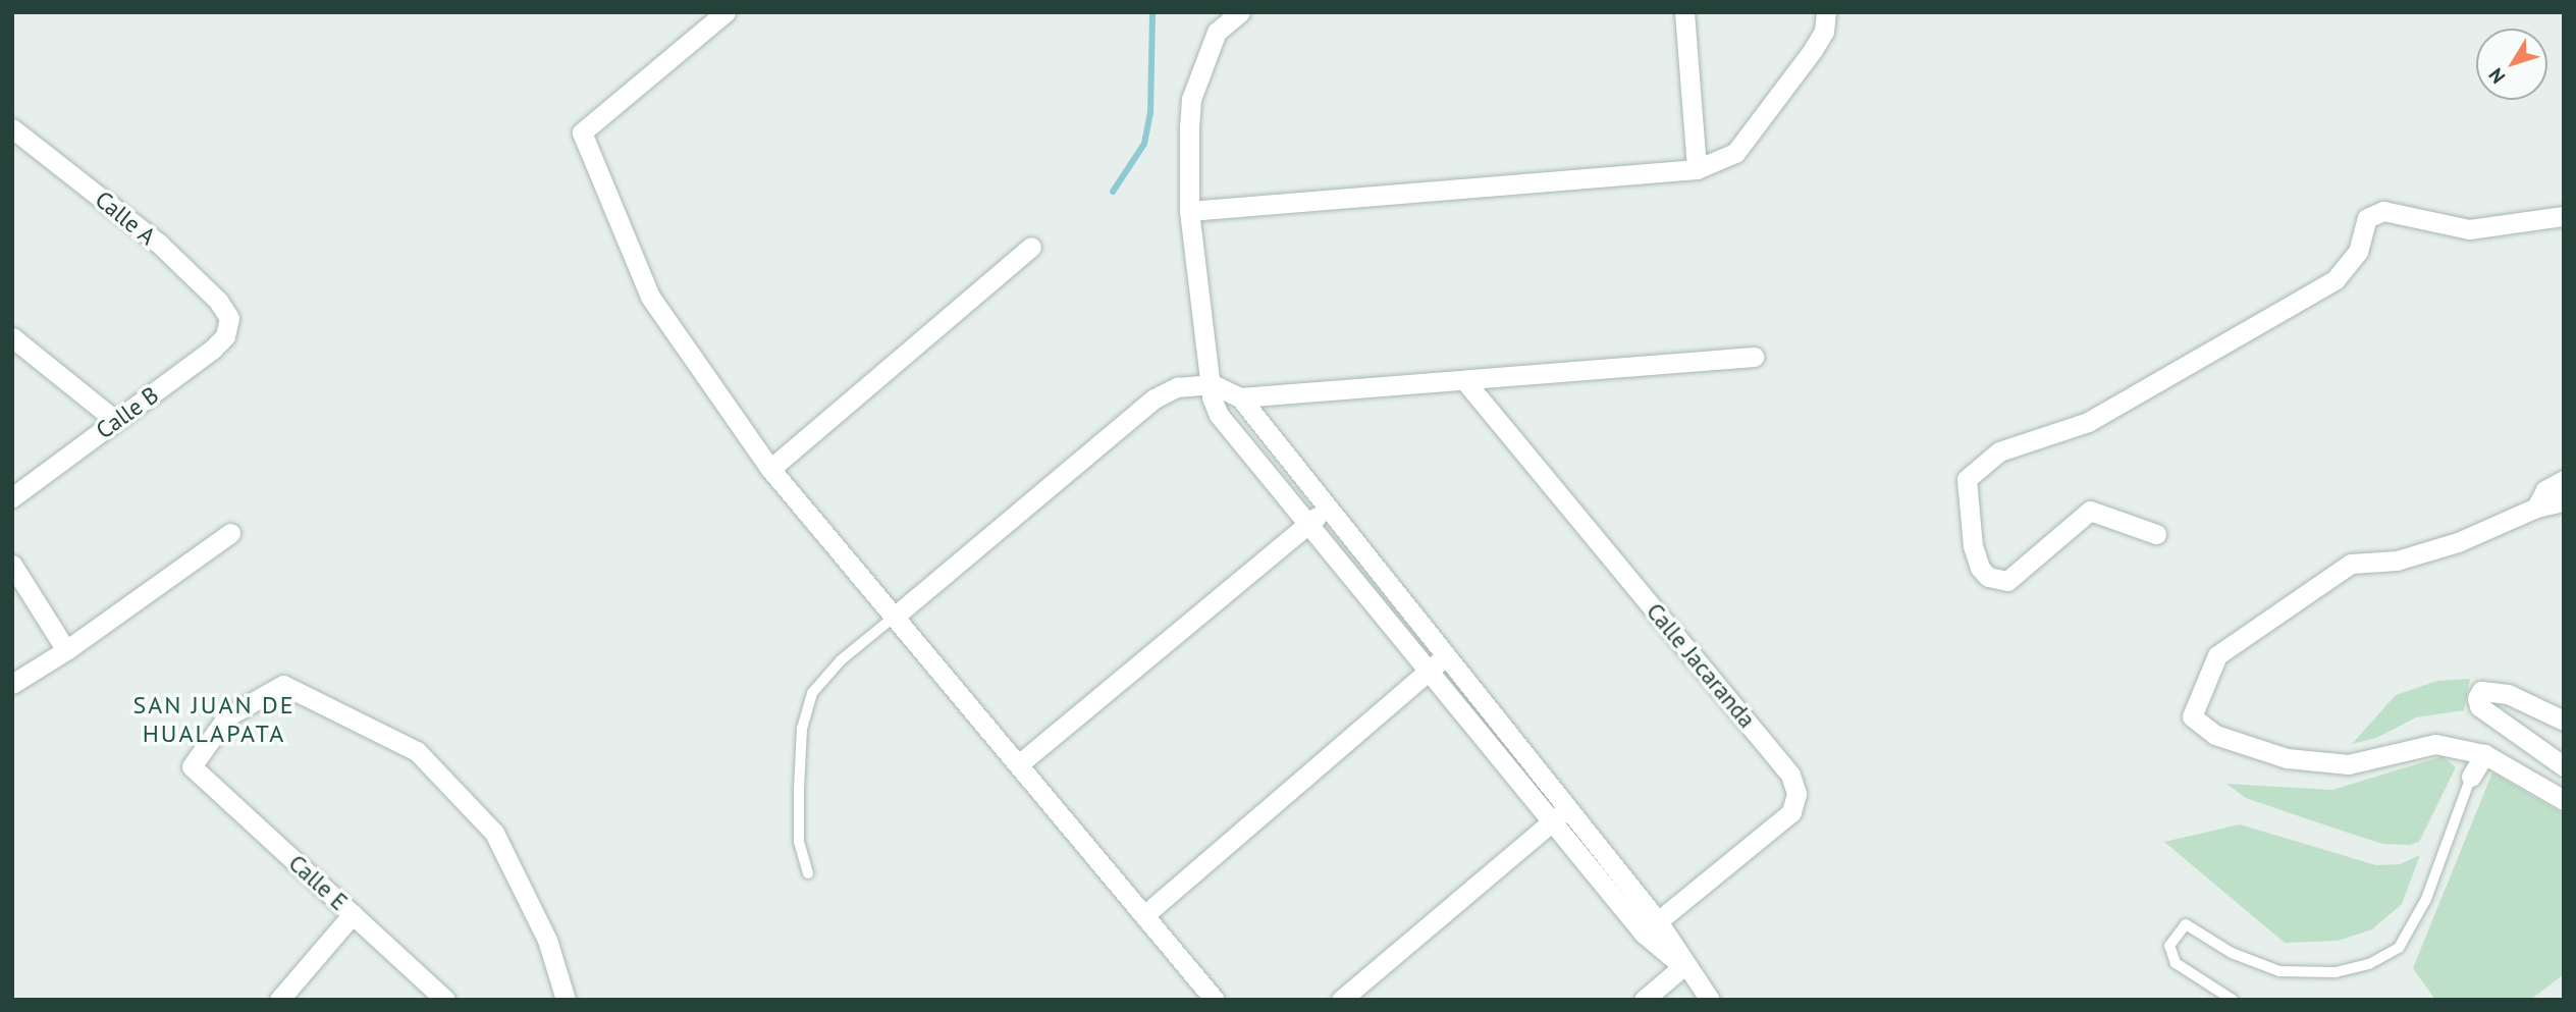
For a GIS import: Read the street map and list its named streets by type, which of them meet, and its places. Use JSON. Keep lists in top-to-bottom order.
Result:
{
  "streets": {
    "street": [
      "Calle A",
      "Calle B",
      "Calle Jacaranda",
      "Calle E"
    ]
  },
  "crossings": [
    ["Calle A", "Calle B"]
  ],
  "districts": ["SAN JUAN DE HUALAPATA"],
  "north": "bottom left"
}
